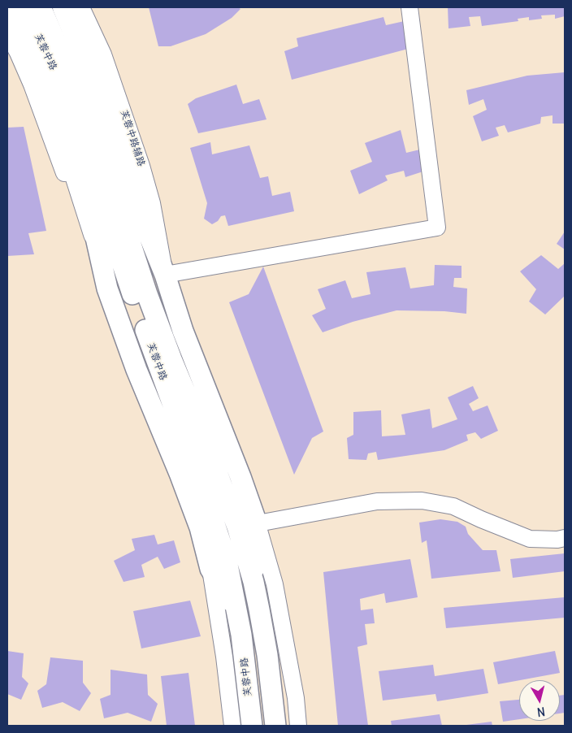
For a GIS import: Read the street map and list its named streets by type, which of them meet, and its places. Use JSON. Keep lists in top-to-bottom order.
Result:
{
  "streets": {
    "main road": ["芙蓉中路"],
    "street": ["芙蓉中路辅路"]
  },
  "north": "bottom"
}
